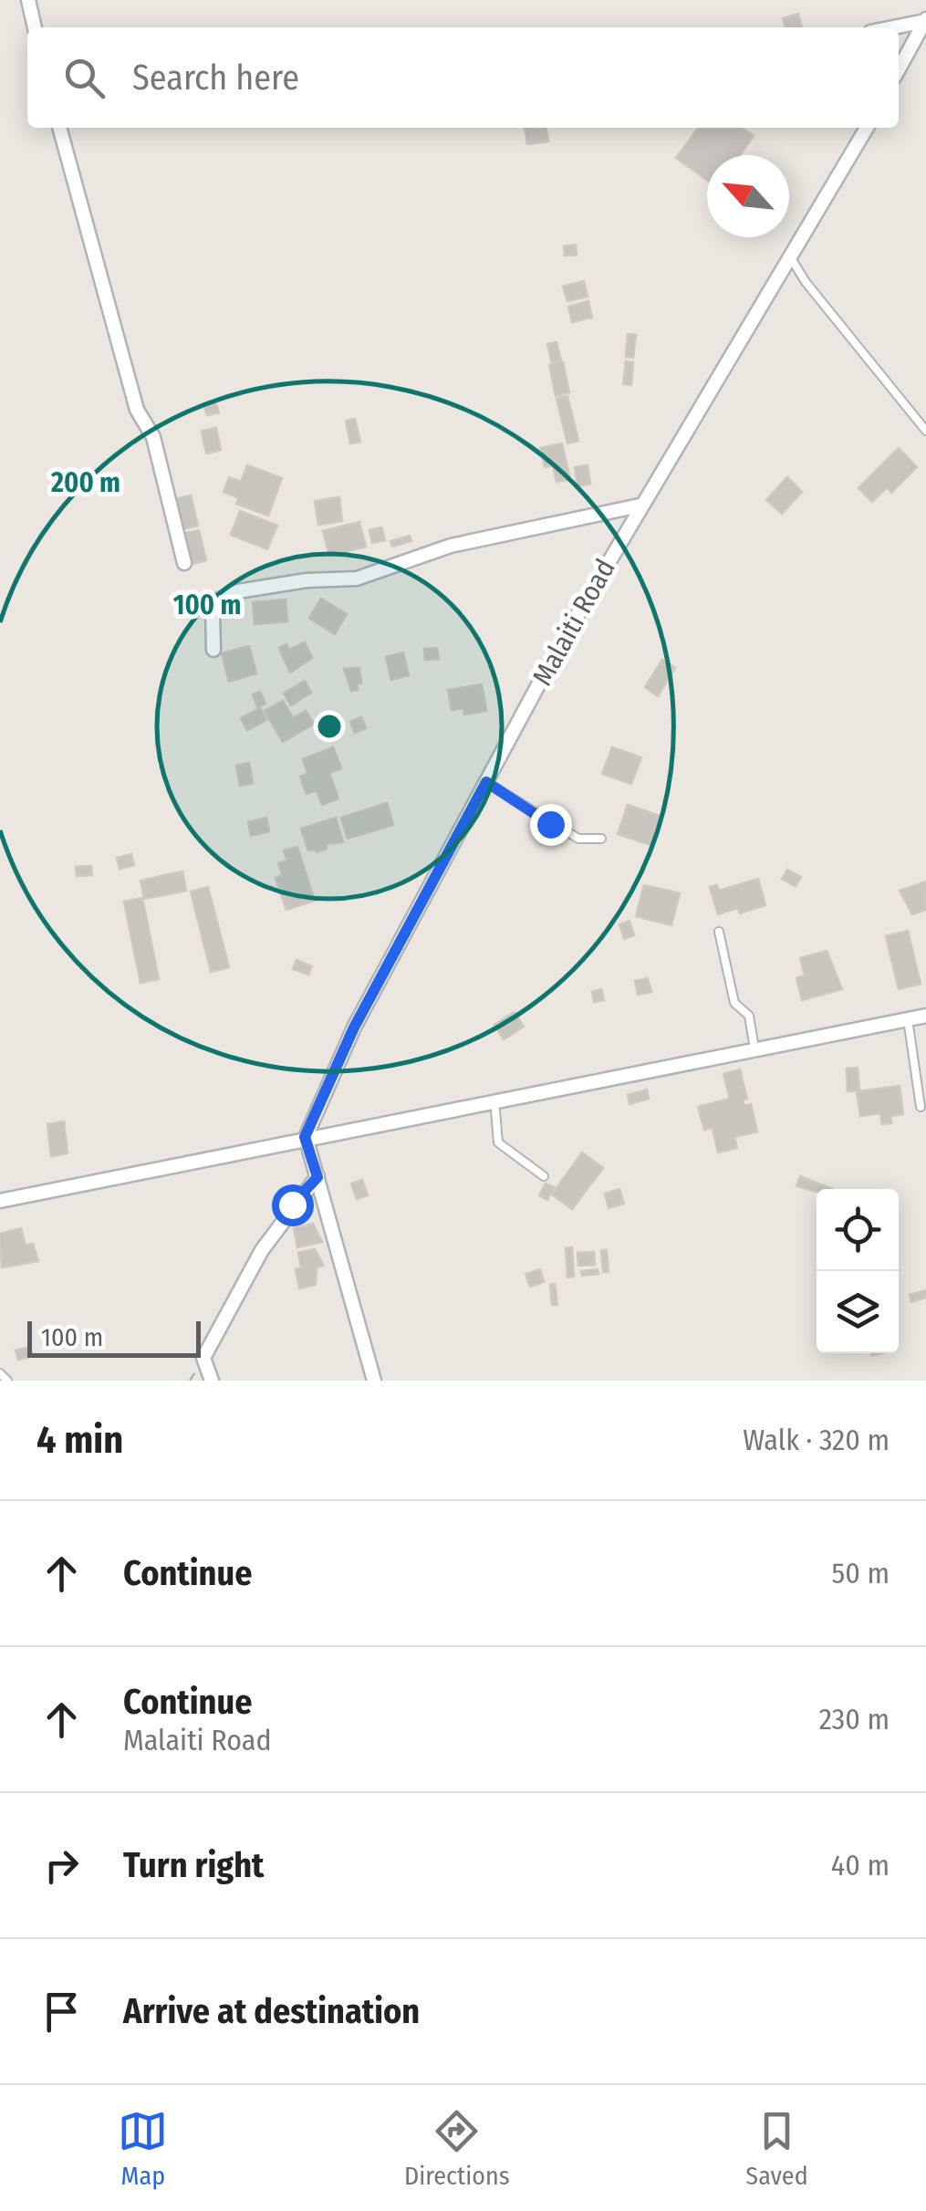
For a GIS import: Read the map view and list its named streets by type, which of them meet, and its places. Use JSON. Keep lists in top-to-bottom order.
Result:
{
  "streets": {
    "street": ["Malaiti Road"]
  },
  "scale_bar": "100 m",
  "north": "top left",
  "page": {
    "search": "Search here",
    "scale": "100 m",
    "heading": ["4 min", "Walk · 320 m"],
    "list": [
      ["Continue", "50 m"],
      ["Continue", "Malaiti Road", "230 m"],
      ["Turn right", "40 m"],
      "Arrive at destination"
    ],
    "nav": ["Map", "Directions", "Saved"]
  },
  "rings": ["200 m", "100 m"]
}
